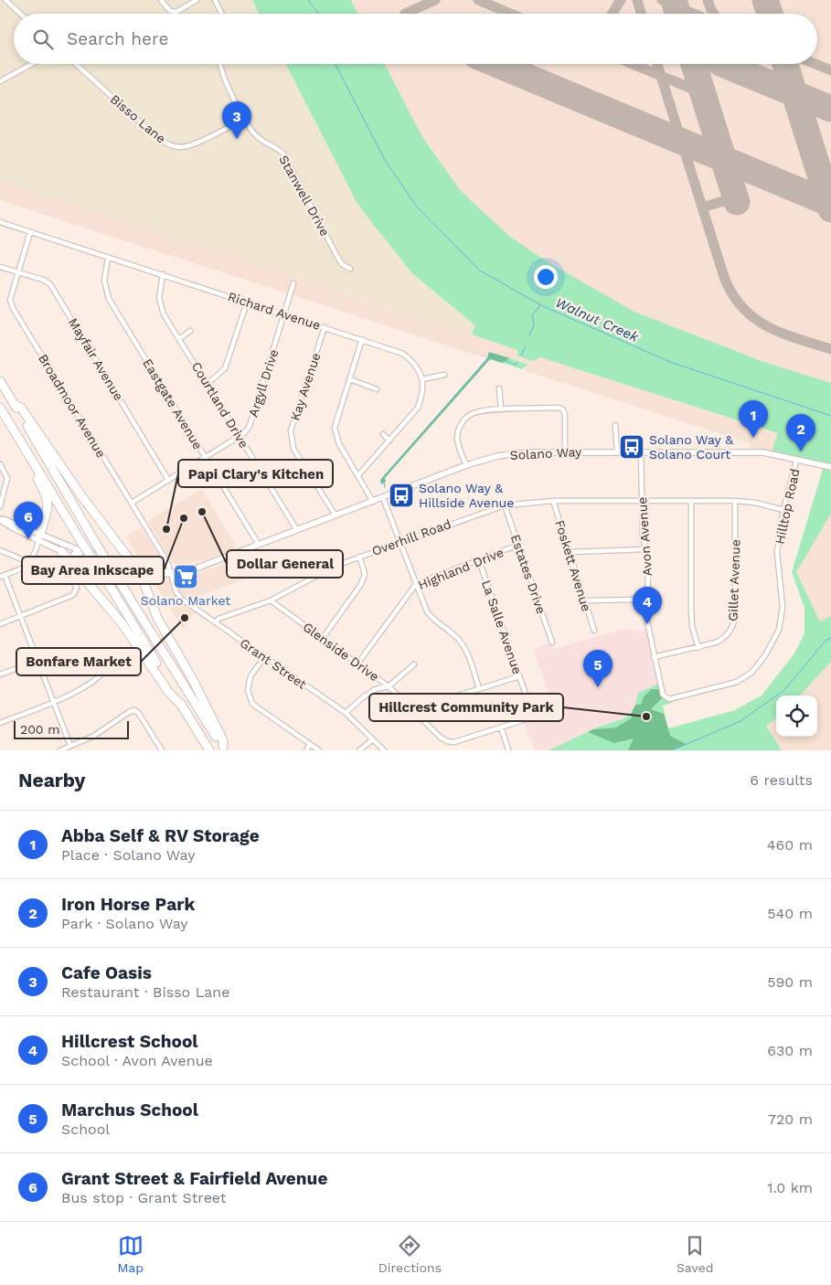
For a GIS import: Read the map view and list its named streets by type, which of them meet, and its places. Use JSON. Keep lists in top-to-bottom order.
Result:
{
  "streets": {
    "street": [
      "Bisso Lane",
      "Stanwell Drive",
      "Richard Avenue",
      "Mayfair Avenue",
      "Argyll Drive",
      "Kay Avenue",
      "Eastgate Avenue",
      "Courtland Drive",
      "Broadmoor Avenue",
      "Solano Way",
      "Hilltop Road",
      "Avon Avenue",
      "Overhill Road",
      "Foskett Avenue",
      "Highland Drive",
      "Estates Drive",
      "Gillet Avenue",
      "La Salle Avenue",
      "Glenside Drive",
      "Grant Street"
    ]
  },
  "crossings": [
    ["Bisso Lane", "Stanwell Drive"],
    ["Richard Avenue", "Argyll Drive"],
    ["Richard Avenue", "Kay Avenue"],
    ["Richard Avenue", "Eastgate Avenue"],
    ["Richard Avenue", "Courtland Drive"],
    ["Richard Avenue", "Broadmoor Avenue"],
    ["Mayfair Avenue", "Argyll Drive"],
    ["Mayfair Avenue", "Broadmoor Avenue"],
    ["Argyll Drive", "Eastgate Avenue"],
    ["Argyll Drive", "Courtland Drive"],
    ["Argyll Drive", "Broadmoor Avenue"],
    ["Kay Avenue", "Solano Way"],
    ["Eastgate Avenue", "Solano Way"],
    ["Courtland Drive", "Solano Way"],
    ["Broadmoor Avenue", "Solano Way"],
    ["Broadmoor Avenue", "Grant Street"],
    ["Solano Way", "Hilltop Road"],
    ["Solano Way", "Avon Avenue"],
    ["Solano Way", "Grant Street"],
    ["Hilltop Road", "Avon Avenue"],
    ["Hilltop Road", "Overhill Road"],
    ["Avon Avenue", "Overhill Road"],
    ["Avon Avenue", "Gillet Avenue"],
    ["Overhill Road", "Foskett Avenue"],
    ["Overhill Road", "Estates Drive"],
    ["Overhill Road", "Gillet Avenue"],
    ["Overhill Road", "Glenside Drive"],
    ["Overhill Road", "Grant Street"],
    ["Highland Drive", "Estates Drive"],
    ["Highland Drive", "La Salle Avenue"],
    ["Highland Drive", "Glenside Drive"],
    ["La Salle Avenue", "Glenside Drive"]
  ],
  "water": ["Walnut Creek"],
  "places": {
    "bus stop": ["Solano Way & Solano Court", "Solano Way & Hillside Avenue"],
    "other": [
      "Dollar General",
      "Bay Area Inkscape",
      "Papi Clary's Kitchen",
      "Bonfare Market",
      "Hillcrest Community Park"
    ],
    "supermarket": ["Solano Market"]
  },
  "scale_bar": "200 m",
  "page": {
    "search": "Search here",
    "pins": [
      "3",
      "1",
      "2",
      "6",
      "4",
      "5"
    ],
    "scale": "200 m",
    "heading": ["Nearby", "6 results"],
    "list": [
      {
        "mark": "1",
        "name": "Abba Self & RV Storage",
        "note": "Place · Solano Way",
        "value": "460 m"
      },
      {
        "mark": "2",
        "name": "Iron Horse Park",
        "note": "Park · Solano Way",
        "value": "540 m"
      },
      {
        "mark": "3",
        "name": "Cafe Oasis",
        "note": "Restaurant · Bisso Lane",
        "value": "590 m"
      },
      {
        "mark": "4",
        "name": "Hillcrest School",
        "note": "School · Avon Avenue",
        "value": "630 m"
      },
      {
        "mark": "5",
        "name": "Marchus School",
        "note": "School",
        "value": "720 m"
      },
      {
        "mark": "6",
        "name": "Grant Street & Fairfield Avenue",
        "note": "Bus stop · Grant Street",
        "value": "1.0 km"
      }
    ],
    "nav": ["Map", "Directions", "Saved"]
  }
}
